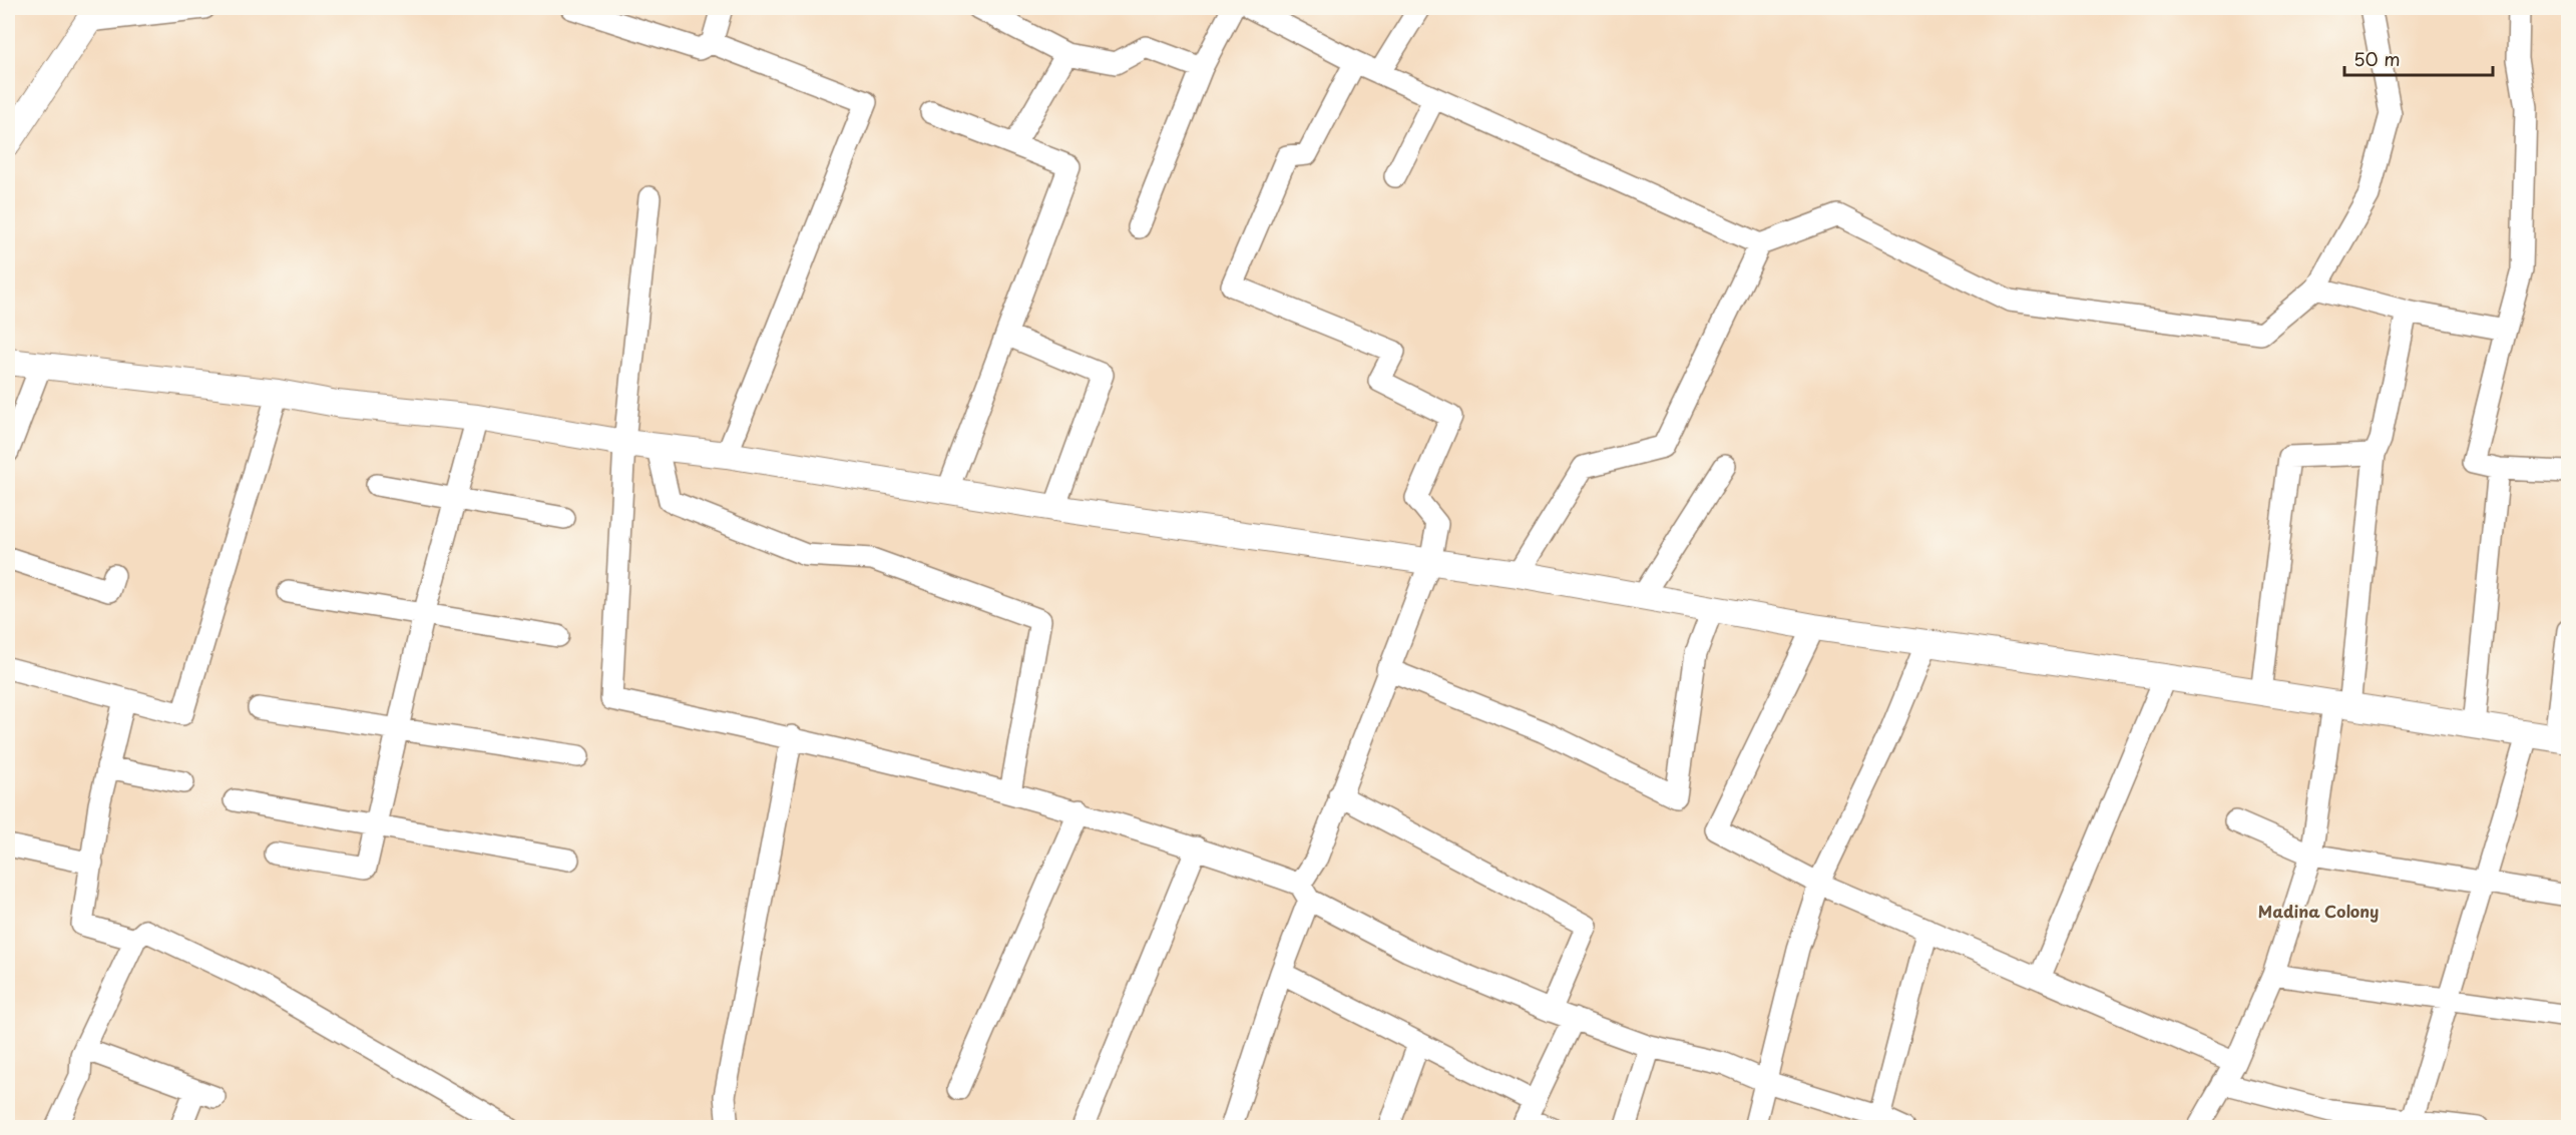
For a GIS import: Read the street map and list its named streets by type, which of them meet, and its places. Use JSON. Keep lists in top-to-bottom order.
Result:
{
  "districts": ["Madina Colony"],
  "scale_bar": "50 m"
}
